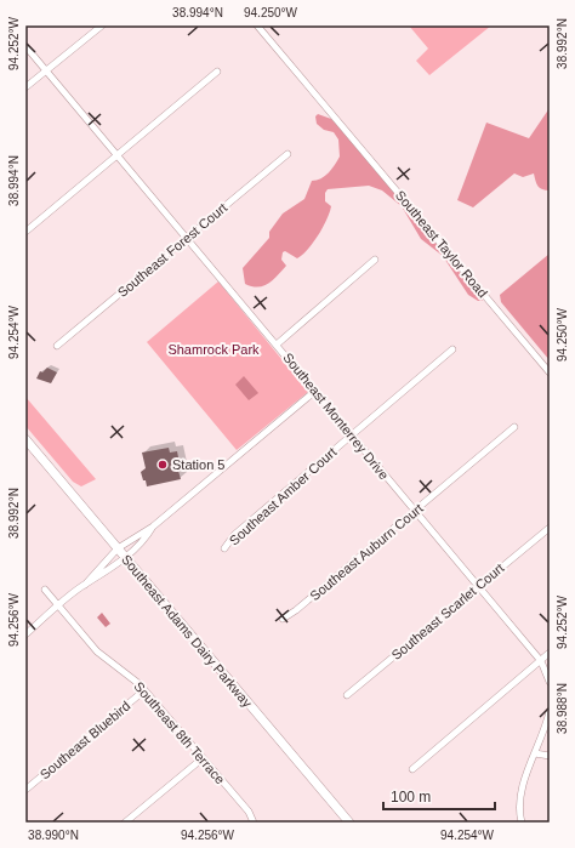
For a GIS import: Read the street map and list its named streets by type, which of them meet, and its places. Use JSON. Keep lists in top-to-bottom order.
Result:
{
  "streets": {
    "main road": ["Southeast Adams Dairy Parkway"],
    "street": [
      "Southeast Taylor Road",
      "Southeast Forest Court",
      "Southeast Monterrey Drive",
      "Southeast Amber Court",
      "Southeast Auburn Court",
      "Southeast Scarlet Court",
      "Southeast 8th Terrace",
      "Southeast Bluebird"
    ]
  },
  "crossings": [
    ["Southeast Forest Court", "Southeast Monterrey Drive"],
    ["Southeast Monterrey Drive", "Southeast Amber Court"],
    ["Southeast Monterrey Drive", "Southeast Auburn Court"],
    ["Southeast Monterrey Drive", "Southeast Scarlet Court"],
    ["Southeast 8th Terrace", "Southeast Bluebird"]
  ],
  "parks": ["Shamrock Park"],
  "places": ["Station 5"],
  "scale_bar": "100 m",
  "coordinates": [
    "38.994°N",
    "94.250°W",
    "38.992°N",
    "94.252°W",
    "94.254°W",
    "94.256°W",
    "38.988°N",
    "38.990°N"
  ]
}
